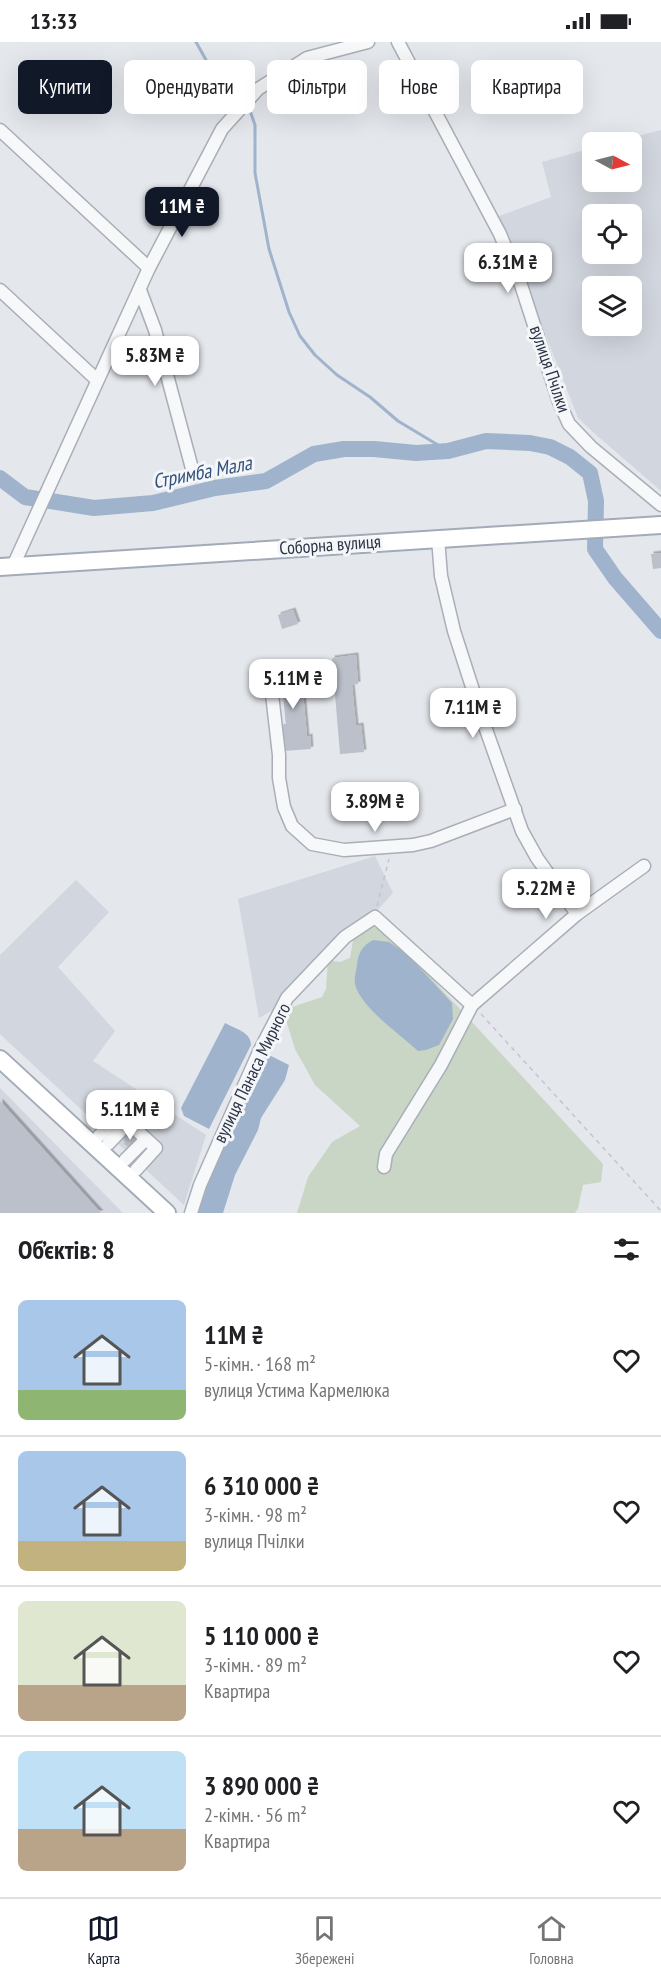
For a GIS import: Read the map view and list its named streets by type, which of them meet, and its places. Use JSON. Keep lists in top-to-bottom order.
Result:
{
  "streets": {
    "main road": ["Соборна вулиця"],
    "street": ["вулиця Пчілки", "вулиця Панаса Мирного"]
  },
  "water": ["Стримба Мала"],
  "north": "right",
  "page": {
    "status": "13:33",
    "chip": [
      "Купити",
      "Орендувати",
      "Фільтри",
      "Нове",
      "Квартира"
    ],
    "price": [
      "11M ₴",
      "6.31M ₴",
      "5.83M ₴",
      "5.11M ₴",
      "7.11M ₴",
      "3.89M ₴",
      "5.22M ₴",
      "5.11M ₴"
    ],
    "heading": "Об’єктів: 8",
    "list": [
      {
        "name": "11M ₴",
        "note": "5-кімн. · 168 m² · вулиця Устима Кармелюка"
      },
      {
        "name": "6 310 000 ₴",
        "note": "3-кімн. · 98 m² · вулиця Пчілки"
      },
      {
        "name": "5 110 000 ₴",
        "note": "3-кімн. · 89 m² · Квартира"
      },
      {
        "name": "3 890 000 ₴",
        "note": "2-кімн. · 56 m² · Квартира"
      }
    ],
    "tabs": ["Карта", "Збережені", "Головна"]
  }
}
